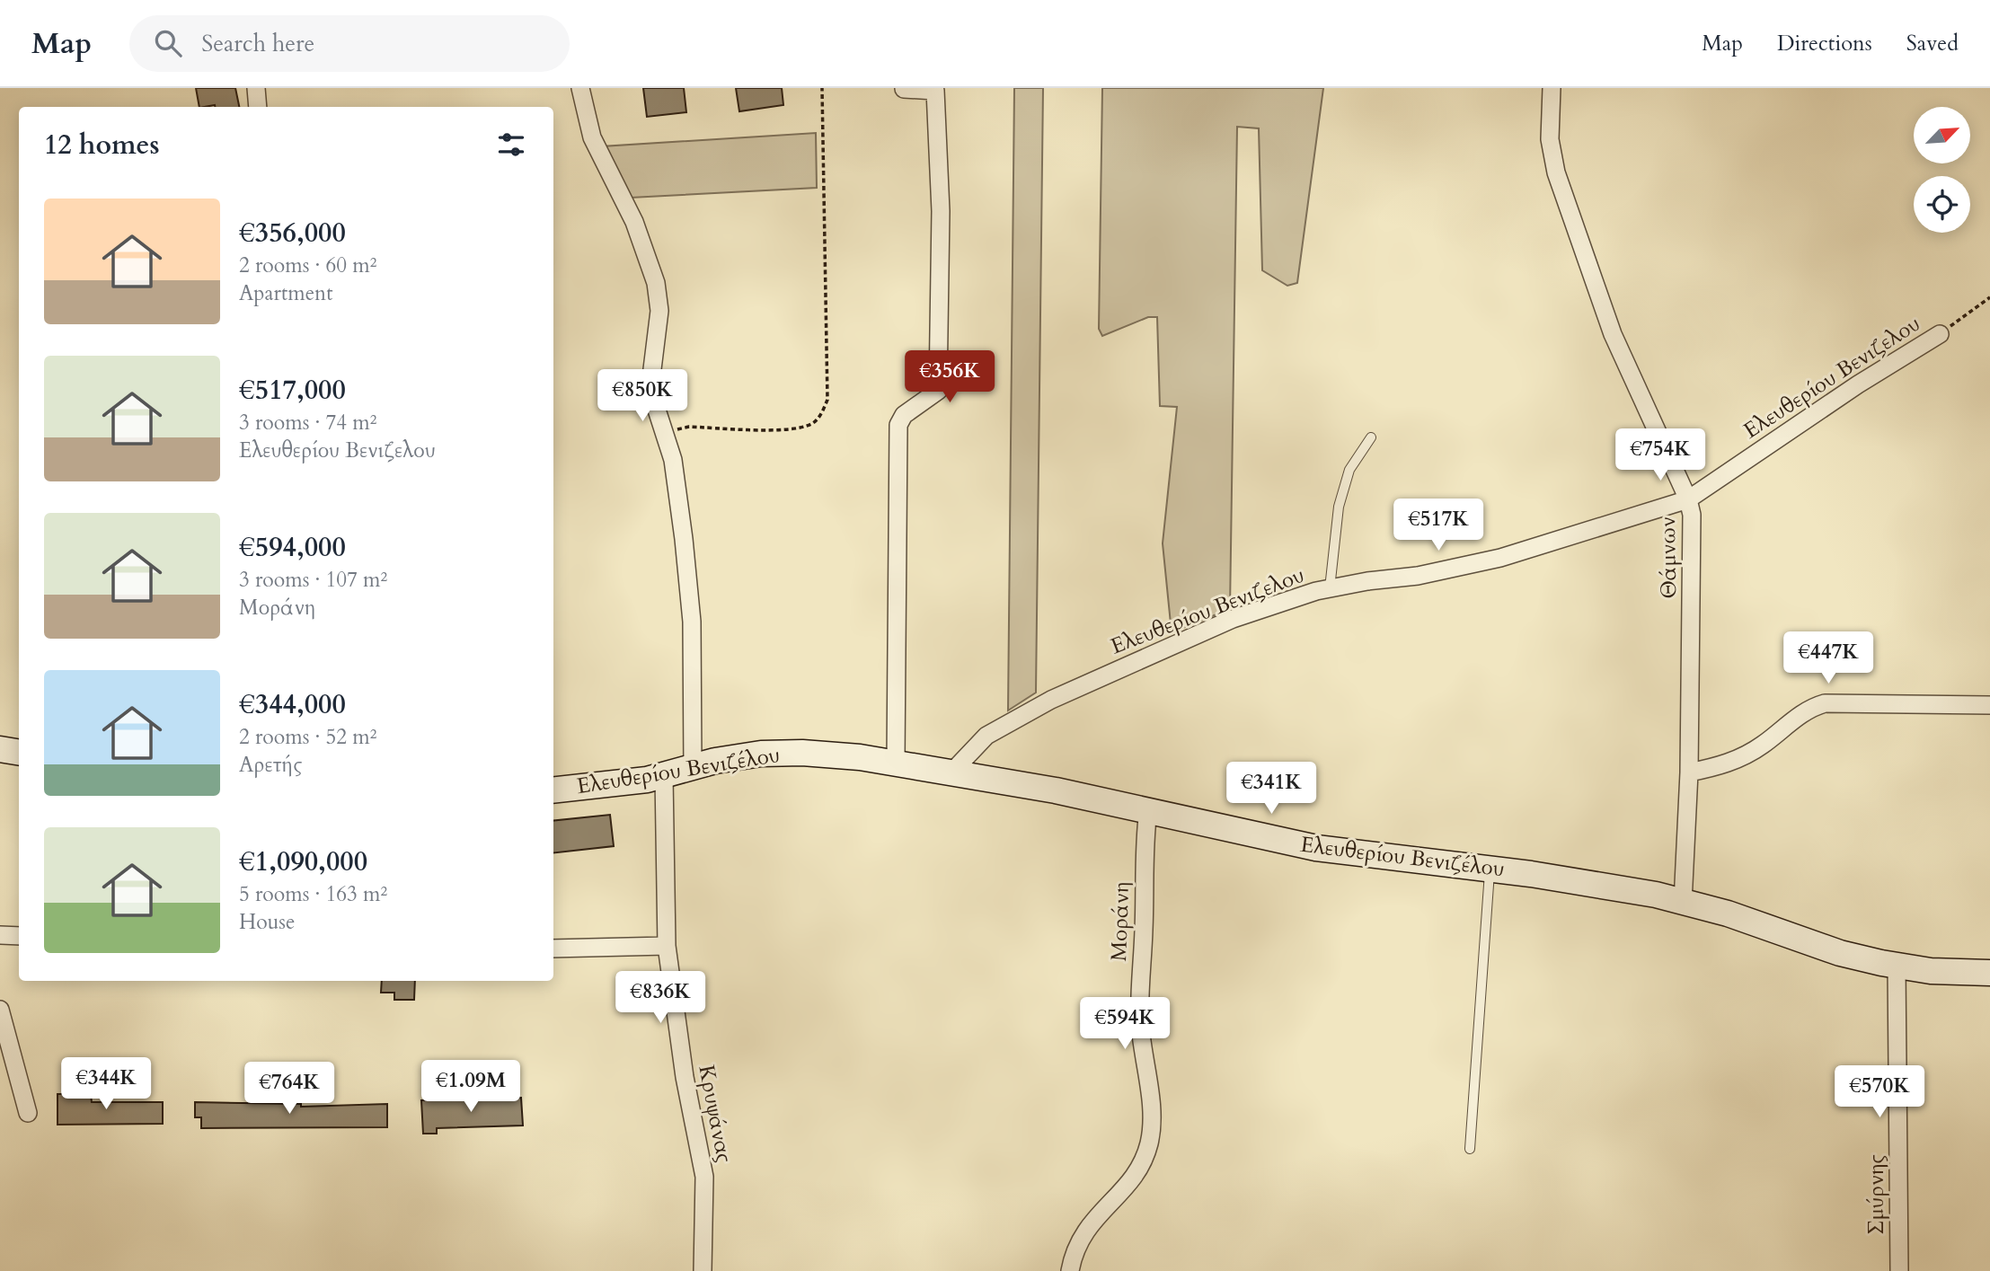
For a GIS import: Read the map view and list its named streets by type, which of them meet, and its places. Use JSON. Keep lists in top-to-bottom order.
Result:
{
  "streets": {
    "main road": ["Ελευθερίου Βενιζέλου"],
    "street": [
      "Ελευθερίου Βενιζελου",
      "Θάμνων",
      "Μοράνη",
      "Κρυψάνας",
      "Σμύρνης"
    ]
  },
  "crossings": [
    ["Ελευθερίου Βενιζελου", "Θάμνων"],
    ["Ελευθερίου Βενιζελου", "Ελευθερίου Βενιζέλου"],
    ["Θάμνων", "Ελευθερίου Βενιζέλου"],
    ["Ελευθερίου Βενιζέλου", "Μοράνη"],
    ["Ελευθερίου Βενιζέλου", "Κρυψάνας"],
    ["Ελευθερίου Βενιζέλου", "Σμύρνης"]
  ],
  "north": "top right",
  "page": {
    "header": "Map",
    "search": "Search here",
    "nav": ["Map", "Directions", "Saved"],
    "heading": "12 homes",
    "list": [
      {
        "name": "€356,000",
        "note": "2 rooms · 60 m² · Apartment"
      },
      {
        "name": "€517,000",
        "note": "3 rooms · 74 m² · Ελευθερίου Βενιζελου"
      },
      {
        "name": "€594,000",
        "note": "3 rooms · 107 m² · Μοράνη"
      },
      {
        "name": "€344,000",
        "note": "2 rooms · 52 m² · Αρετής"
      },
      {
        "name": "€1,090,000",
        "note": "5 rooms · 163 m² · House"
      }
    ],
    "price": [
      "€356K",
      "€850K",
      "€754K",
      "€517K",
      "€447K",
      "€341K",
      "€836K",
      "€594K",
      "€344K",
      "€1.09M",
      "€764K",
      "€570K"
    ]
  }
}
